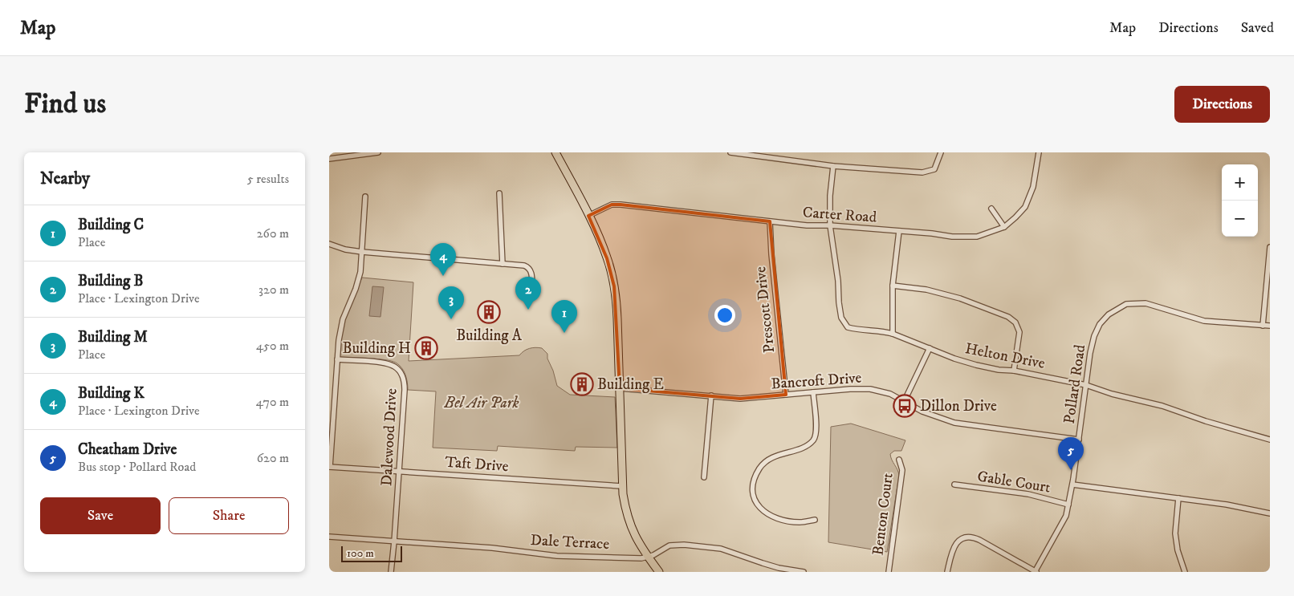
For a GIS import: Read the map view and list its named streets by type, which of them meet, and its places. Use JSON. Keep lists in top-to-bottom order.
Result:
{
  "streets": {
    "street": [
      "Carter Road",
      "Prescott Drive",
      "Helton Drive",
      "Bancroft Drive",
      "Pollard Road",
      "Dalewood Drive",
      "Taft Drive",
      "Gable Court",
      "Benton Court",
      "Dale Terrace"
    ]
  },
  "crossings": [
    ["Carter Road", "Prescott Drive"],
    ["Carter Road", "Helton Drive"],
    ["Prescott Drive", "Bancroft Drive"],
    ["Helton Drive", "Pollard Road"],
    ["Bancroft Drive", "Pollard Road"],
    ["Pollard Road", "Gable Court"],
    ["Dalewood Drive", "Taft Drive"],
    ["Dalewood Drive", "Dale Terrace"]
  ],
  "parks": ["Bel Air Park"],
  "places": {
    "building": ["Building A", "Building H", "Building E"],
    "bus stop": ["Dillon Drive"]
  },
  "scale_bar": "100 m",
  "page": {
    "header": "Map",
    "nav": ["Map", "Directions", "Saved"],
    "buttons": [
      "Directions",
      ["Save", "Share"]
    ],
    "title": "Find us",
    "heading": ["Nearby", "5 results"],
    "map_buttons": ["+", "−"],
    "list": [
      {
        "mark": "1",
        "name": "Building C",
        "note": "Place",
        "value": "260 m"
      },
      {
        "mark": "2",
        "name": "Building B",
        "note": "Place · Lexington Drive",
        "value": "320 m"
      },
      {
        "mark": "3",
        "name": "Building M",
        "note": "Place",
        "value": "450 m"
      },
      {
        "mark": "4",
        "name": "Building K",
        "note": "Place · Lexington Drive",
        "value": "470 m"
      },
      {
        "mark": "5",
        "name": "Cheatham Drive",
        "note": "Bus stop · Pollard Road",
        "value": "620 m"
      }
    ],
    "pins": [
      "4",
      "2",
      "3",
      "1",
      "5"
    ],
    "scale": "100 m"
  }
}
